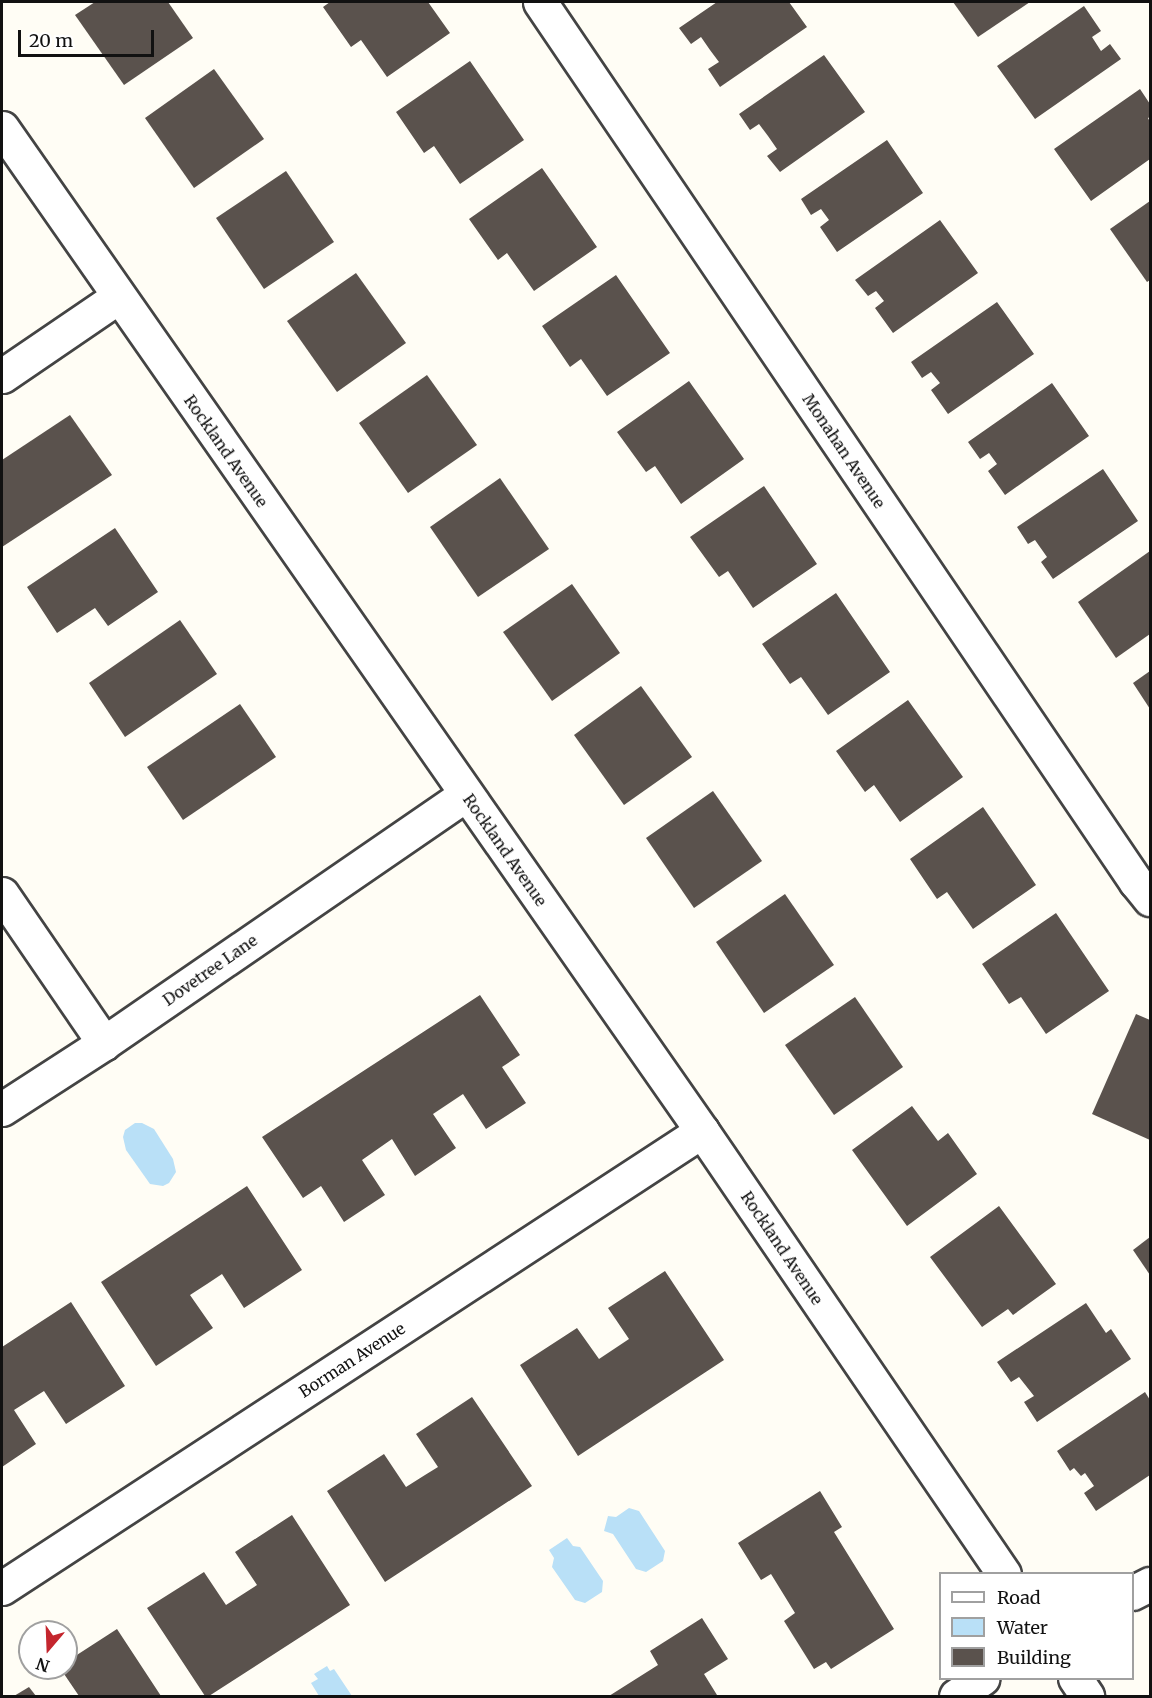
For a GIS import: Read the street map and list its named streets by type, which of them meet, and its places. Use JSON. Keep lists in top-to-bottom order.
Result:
{
  "streets": {
    "street": [
      "Rockland Avenue",
      "Monahan Avenue",
      "Dovetree Lane",
      "Borman Avenue"
    ]
  },
  "crossings": [
    ["Rockland Avenue", "Dovetree Lane"],
    ["Rockland Avenue", "Borman Avenue"]
  ],
  "legend": ["Road", "Water", "Building"],
  "scale_bar": "20 m",
  "north": "bottom"
}
